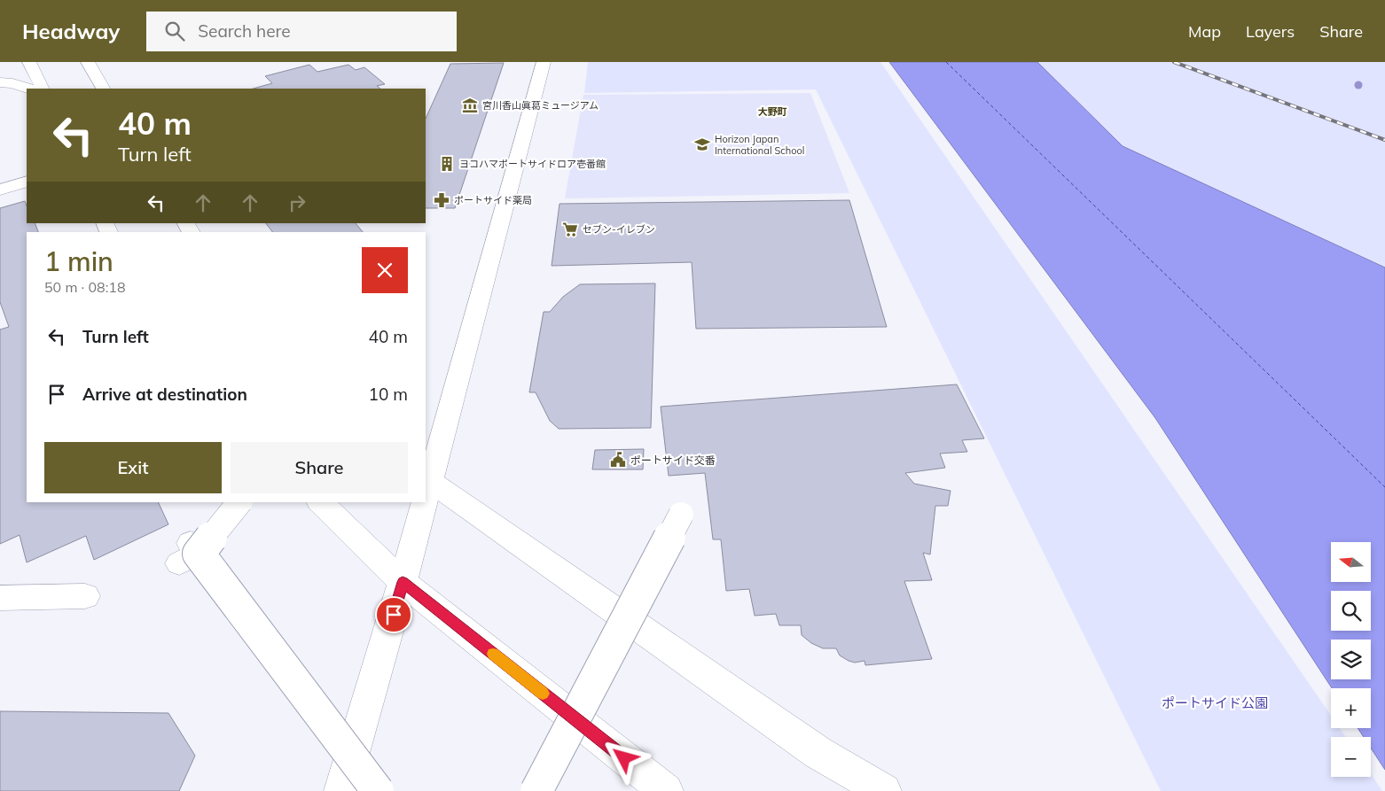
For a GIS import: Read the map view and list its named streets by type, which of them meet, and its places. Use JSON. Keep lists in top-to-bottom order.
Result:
{
  "districts": ["大野町"],
  "parks": ["ポートサイド公園"],
  "places": {
    "museum": ["宮川香山眞葛ミュージアム"],
    "school or university": ["Horizon Japan International School"],
    "building": ["ヨコハマポートサイドロア壱番館"],
    "pharmacy": ["ポートサイド薬局"],
    "supermarket": ["セブン-イレブン"],
    "public building": ["ポートサイド交番"]
  },
  "north": "left",
  "page": {
    "header": "Headway",
    "search": "Search here",
    "nav": ["Map", "Layers", "Share"],
    "turn": ["40 m", "Turn left"],
    "heading": ["1 min", "50 m · 08:18"],
    "list": [
      {
        "name": "Turn left",
        "value": "40 m"
      },
      {
        "name": "Arrive at destination",
        "value": "10 m"
      }
    ],
    "buttons": ["Exit", "Share"],
    "map_buttons": ["+", "−"]
  }
}
